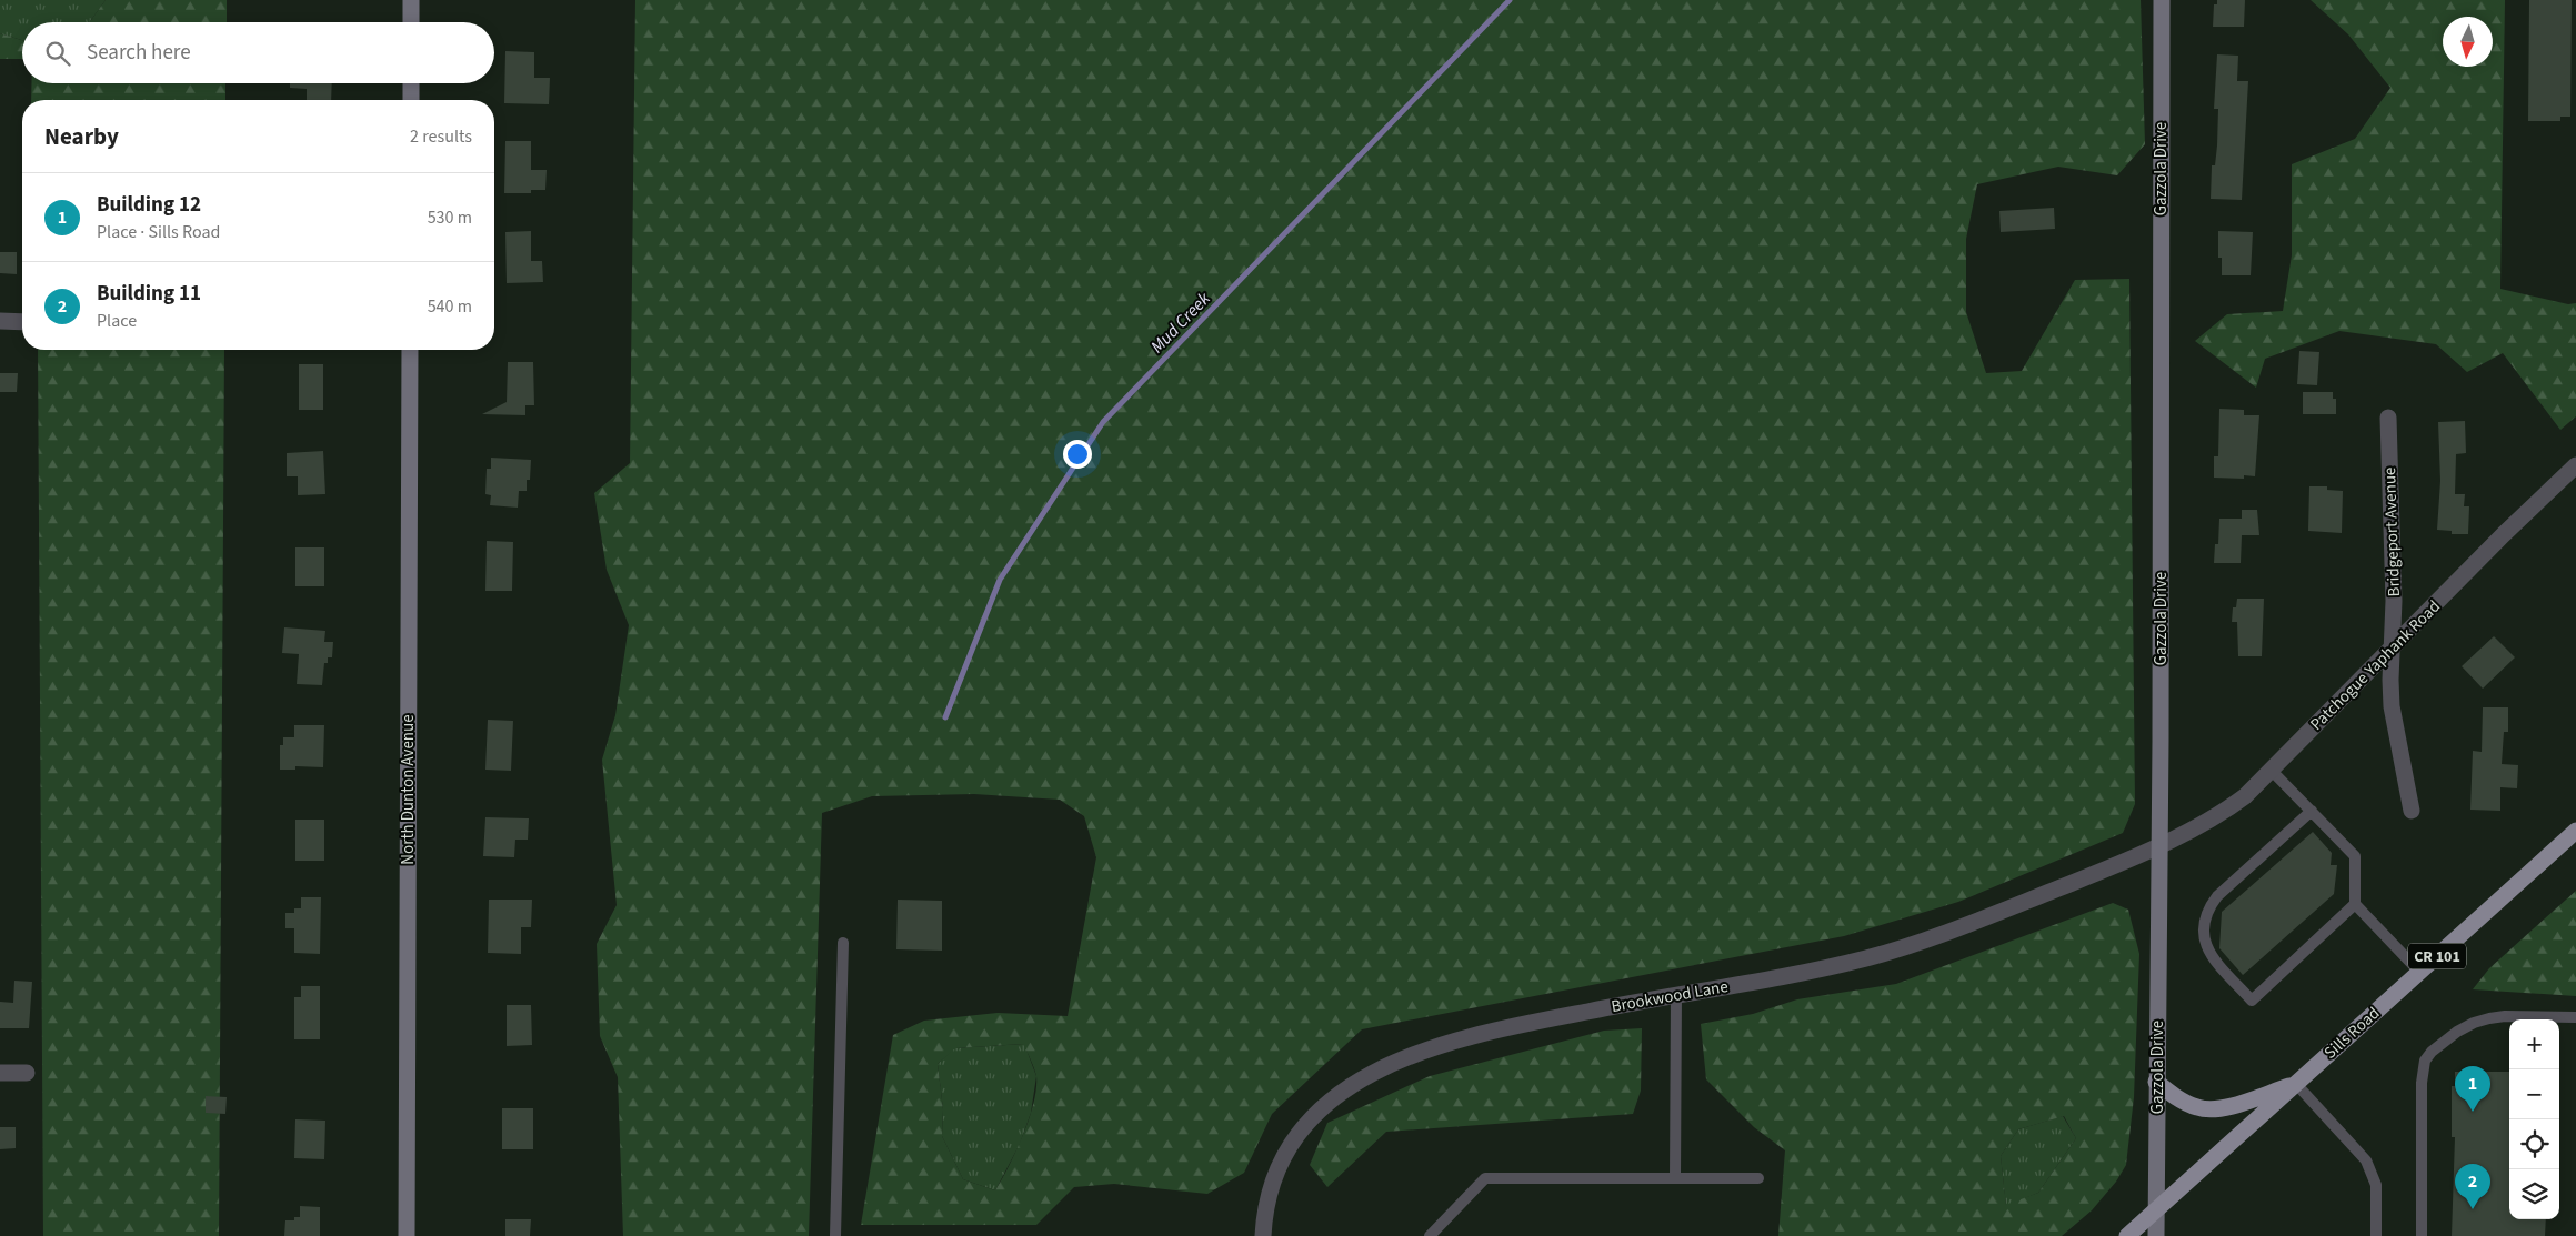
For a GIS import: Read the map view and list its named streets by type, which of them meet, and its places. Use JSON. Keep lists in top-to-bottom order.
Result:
{
  "streets": {
    "main road": ["CR 101", "Sills Road"],
    "street": [
      "Gazzola Drive",
      "Bridgeport Avenue",
      "Patchogue Yaphank Road",
      "North Dunton Avenue",
      "Brookwood Lane"
    ]
  },
  "crossings": [
    ["Gazzola Drive", "Patchogue Yaphank Road"],
    ["Gazzola Drive", "Brookwood Lane"],
    ["Gazzola Drive", "Sills Road"],
    ["Bridgeport Avenue", "Patchogue Yaphank Road"],
    ["Patchogue Yaphank Road", "Brookwood Lane"]
  ],
  "water": ["Mud Creek"],
  "north": "bottom",
  "page": {
    "search": "Search here",
    "heading": ["Nearby", "2 results"],
    "list": [
      {
        "mark": "1",
        "name": "Building 12",
        "note": "Place · Sills Road",
        "value": "530 m"
      },
      {
        "mark": "2",
        "name": "Building 11",
        "note": "Place",
        "value": "540 m"
      }
    ],
    "map_buttons": ["+", "−"],
    "pins": ["1", "2"]
  }
}
